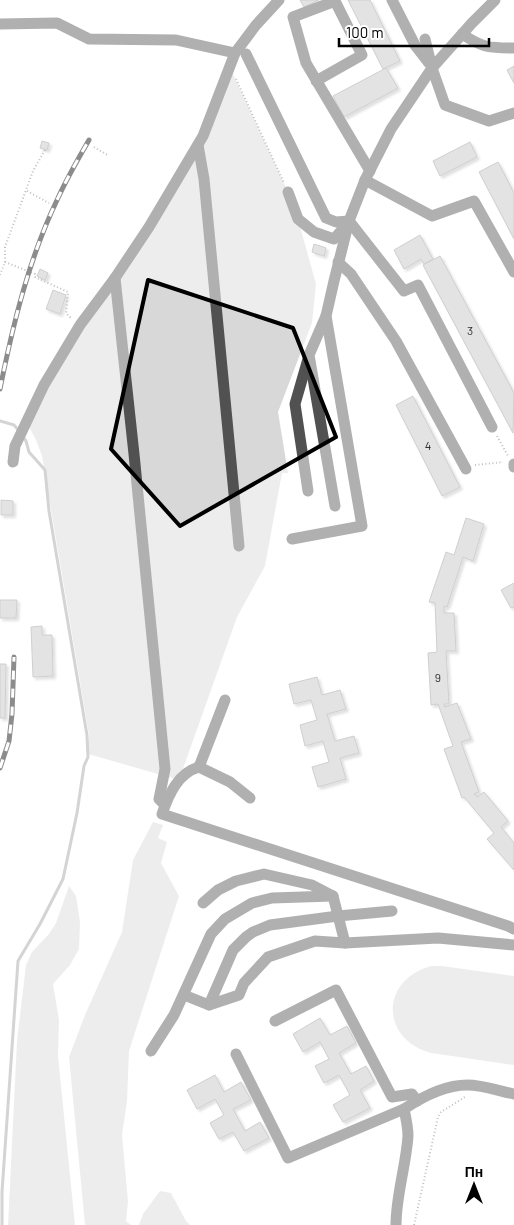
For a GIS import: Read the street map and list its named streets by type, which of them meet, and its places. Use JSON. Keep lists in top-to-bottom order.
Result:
{
  "house_numbers": ["3", "4", "9"],
  "scale_bar": "100 m",
  "north": "top"
}
